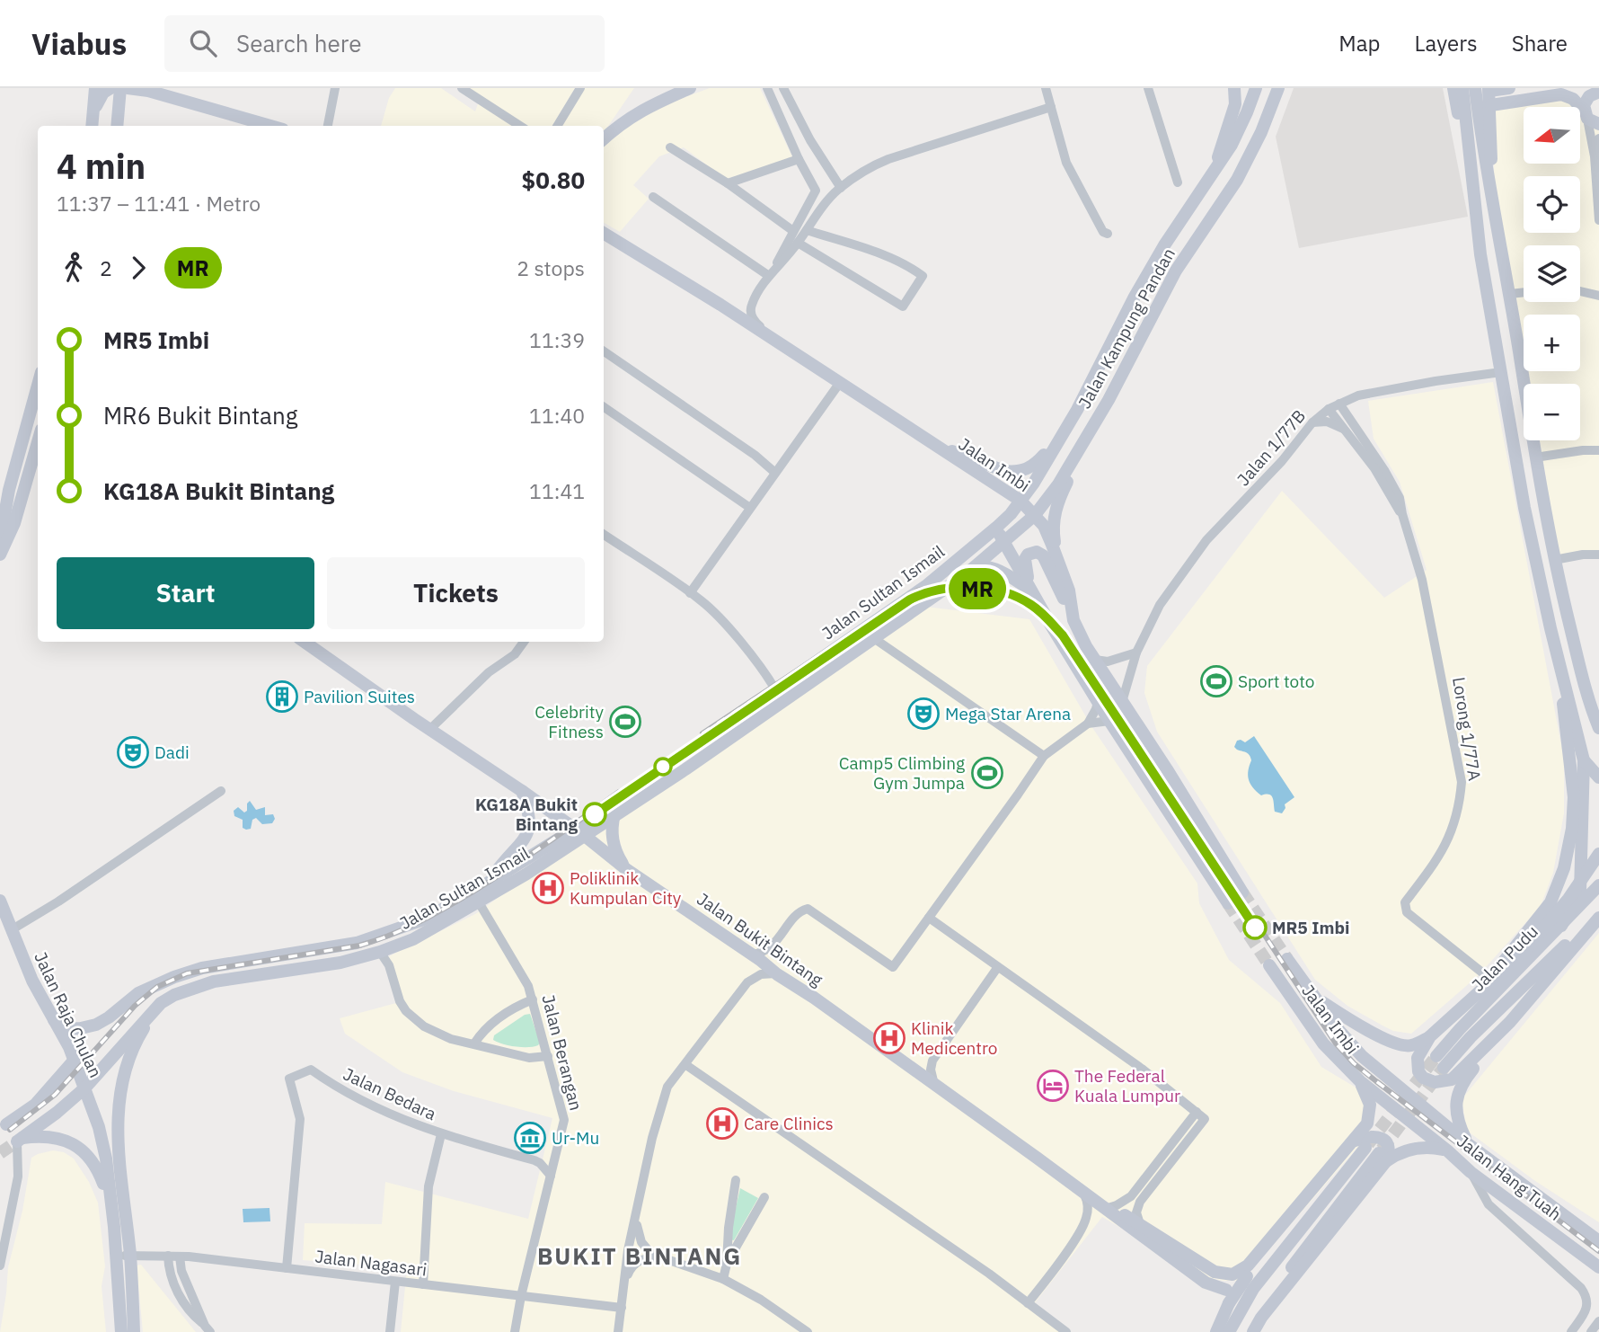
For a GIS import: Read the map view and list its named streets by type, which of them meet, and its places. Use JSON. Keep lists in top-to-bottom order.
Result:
{
  "streets": {
    "main road": [
      "Jalan Kampung Pandan",
      "Jalan Imbi",
      "Jalan Sultan Ismail",
      "Jalan Bukit Bintang",
      "Jalan Pudu",
      "Jalan Raja Chulan",
      "Jalan Hang Tuah"
    ],
    "street": [
      "Jalan 1/77B",
      "Lorong 1/77A",
      "Jalan Berangan",
      "Jalan Bedara",
      "Jalan Nagasari"
    ]
  },
  "crossings": [
    ["Jalan Kampung Pandan", "Jalan Imbi"],
    ["Jalan Kampung Pandan", "Jalan Sultan Ismail"],
    ["Jalan 1/77B", "Jalan Imbi"],
    ["Jalan Imbi", "Jalan Sultan Ismail"],
    ["Jalan Imbi", "Jalan Hang Tuah"],
    ["Jalan Sultan Ismail", "Jalan Bukit Bintang"],
    ["Jalan Sultan Ismail", "Jalan Raja Chulan"],
    ["Jalan Sultan Ismail", "Jalan Berangan"],
    ["Jalan Raja Chulan", "Jalan Nagasari"],
    ["Jalan Berangan", "Jalan Bedara"],
    ["Jalan Berangan", "Jalan Nagasari"],
    ["Jalan Bedara", "Jalan Nagasari"]
  ],
  "districts": ["BUKIT BINTANG"],
  "places": {
    "sports": ["Sport toto", "Celebrity Fitness", "Camp5 Climbing Gym Jumpa"],
    "building": ["Pavilion Suites"],
    "theatre": ["Mega Star Arena", "Dadi"],
    "other": ["KG18A Bukit Bintang", "MR5 Imbi"],
    "hospital": ["Poliklinik Kumpulan City", "Klinik Medicentro", "Care Clinics"],
    "hotel": ["The Federal Kuala Lumpur"],
    "museum": ["Ur-Mu"]
  },
  "lines": ["metro line MR"],
  "north": "left",
  "page": {
    "header": "Viabus",
    "search": "Search here",
    "nav": ["Map", "Layers", "Share"],
    "on_map": "MR",
    "map_buttons": ["+", "−"],
    "heading": ["4 min", "11:37 – 11:41 · Metro", "$0.80"],
    "legs": ["2", "MR", "2 stops"],
    "list": [
      {
        "name": "MR5 Imbi",
        "value": "11:39"
      },
      {
        "name": "MR6 Bukit Bintang",
        "value": "11:40"
      },
      {
        "name": "KG18A Bukit Bintang",
        "value": "11:41"
      }
    ],
    "buttons": ["Start", "Tickets"]
  }
}
